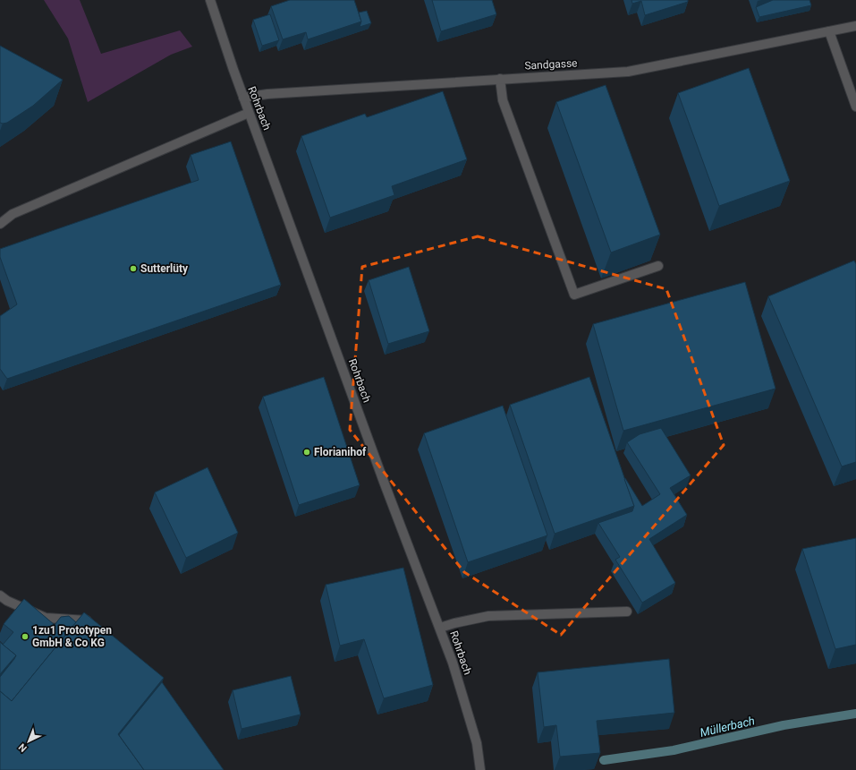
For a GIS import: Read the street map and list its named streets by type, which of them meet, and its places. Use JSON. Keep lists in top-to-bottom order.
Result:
{
  "streets": {
    "street": ["Sandgasse", "Rohrbach"]
  },
  "crossings": [
    ["Sandgasse", "Rohrbach"]
  ],
  "water": ["Müllerbach"],
  "places": ["Sutterlüty", "Florianihof", "1zu1 Prototypen GmbH & Co KG"],
  "north": "bottom left"
}
